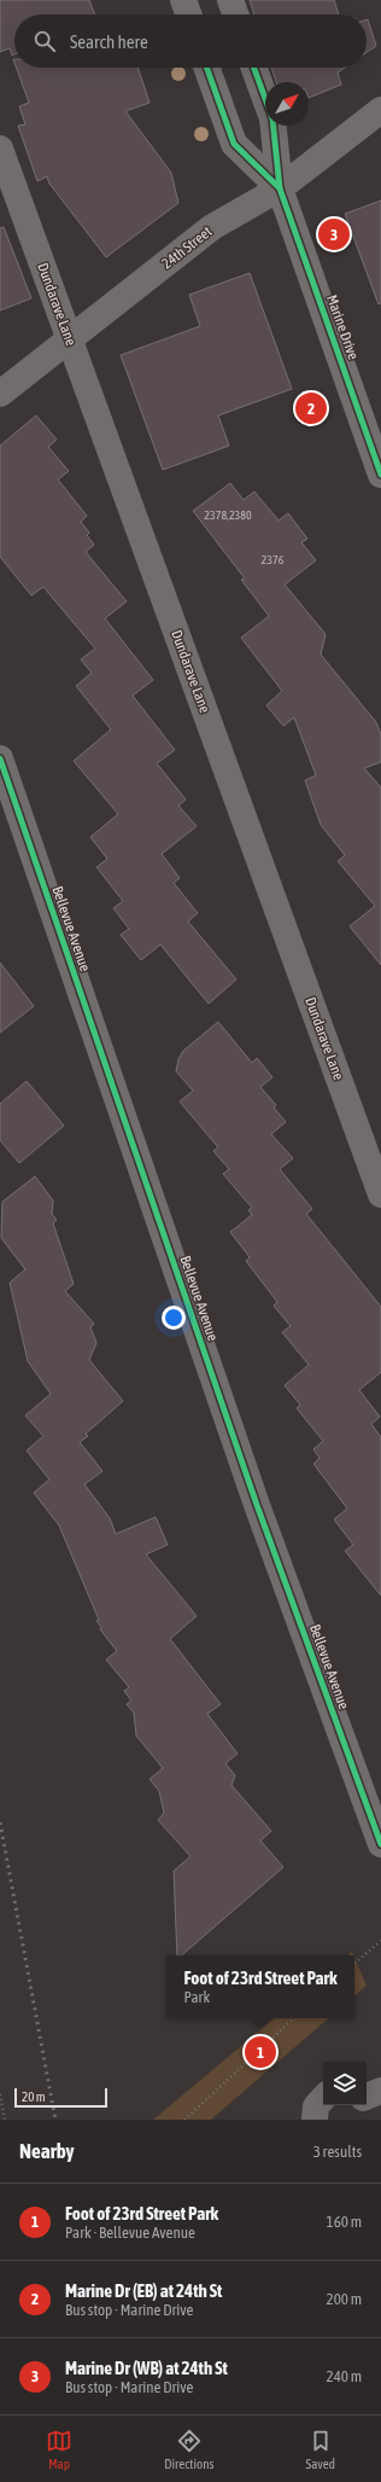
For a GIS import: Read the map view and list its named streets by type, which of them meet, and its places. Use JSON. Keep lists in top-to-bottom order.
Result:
{
  "streets": {
    "main road": ["Marine Drive"],
    "street": ["24th Street", "Dundarave Lane", "Bellevue Avenue"]
  },
  "crossings": [
    ["24th Street", "Dundarave Lane"],
    ["24th Street", "Marine Drive"]
  ],
  "house_numbers": ["2378,2380", "2376"],
  "scale_bar": "20 m",
  "north": "top right",
  "page": {
    "search": "Search here",
    "pins": ["3", "2", "1"],
    "popup": ["Foot of 23rd Street Park", "Park"],
    "scale": "20 m",
    "heading": ["Nearby", "3 results"],
    "list": [
      {
        "mark": "1",
        "name": "Foot of 23rd Street Park",
        "note": "Park · Bellevue Avenue",
        "value": "160 m"
      },
      {
        "mark": "2",
        "name": "Marine Dr (EB) at 24th St",
        "note": "Bus stop · Marine Drive",
        "value": "200 m"
      },
      {
        "mark": "3",
        "name": "Marine Dr (WB) at 24th St",
        "note": "Bus stop · Marine Drive",
        "value": "240 m"
      }
    ],
    "nav": ["Map", "Directions", "Saved"]
  }
}
